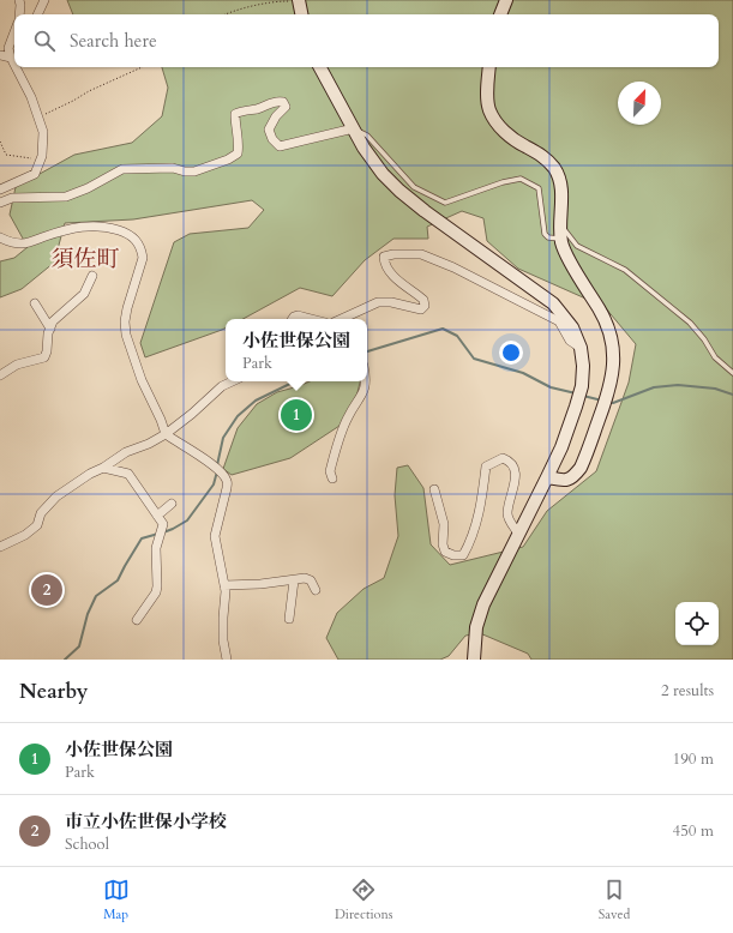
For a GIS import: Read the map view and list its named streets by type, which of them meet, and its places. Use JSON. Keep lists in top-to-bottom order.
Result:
{
  "districts": ["須佐町"],
  "north": "top right",
  "page": {
    "search": "Search here",
    "popup": ["小佐世保公園", "Park"],
    "pins": ["1", "2"],
    "heading": ["Nearby", "2 results"],
    "list": [
      {
        "mark": "1",
        "name": "小佐世保公園",
        "note": "Park",
        "value": "190 m"
      },
      {
        "mark": "2",
        "name": "市立小佐世保小学校",
        "note": "School",
        "value": "450 m"
      }
    ],
    "nav": ["Map", "Directions", "Saved"]
  }
}
